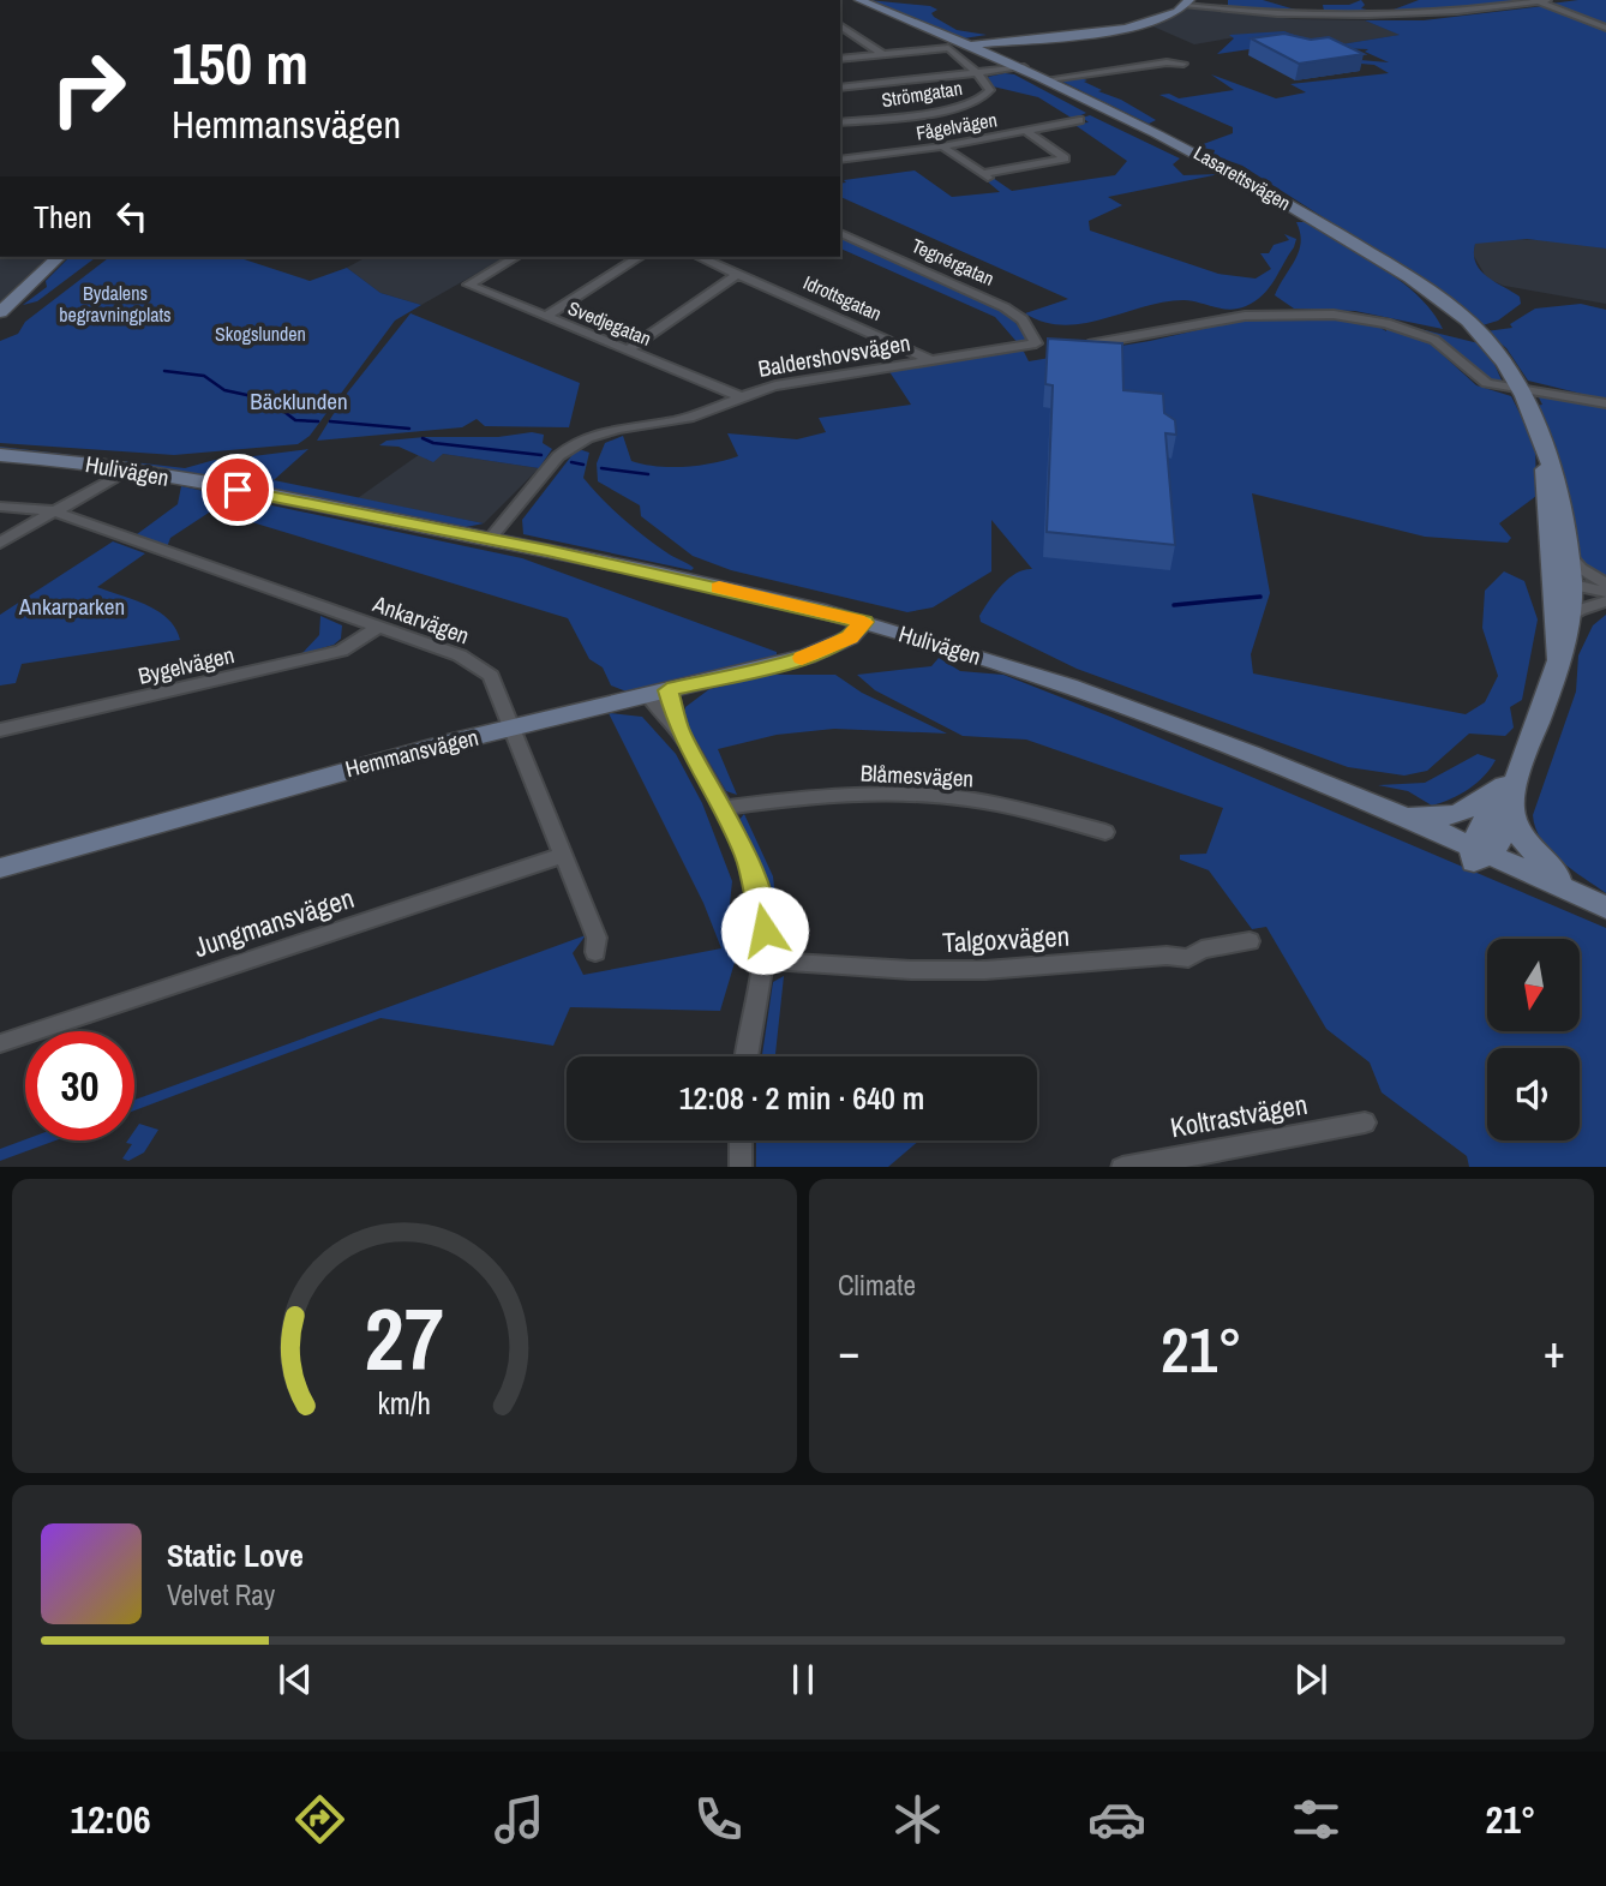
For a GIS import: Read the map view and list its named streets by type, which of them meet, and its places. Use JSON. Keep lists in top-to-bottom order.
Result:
{
  "streets": {
    "street": [
      "Strömgatan",
      "Fågelvägen",
      "Lasarettsvägen",
      "Tegnérgatan",
      "Idrottsgatan",
      "Svedjegatan",
      "Baldershovsvägen",
      "Hulivägen",
      "Ankarvägen",
      "Bygelvägen",
      "Hemmansvägen",
      "Blåmesvägen",
      "Jungmansvägen",
      "Talgoxvägen",
      "Koltrastvägen"
    ]
  },
  "crossings": [
    ["Lasarettsvägen", "Hulivägen"],
    ["Tegnérgatan", "Baldershovsvägen"],
    ["Idrottsgatan", "Baldershovsvägen"],
    ["Svedjegatan", "Baldershovsvägen"],
    ["Baldershovsvägen", "Hulivägen"],
    ["Hulivägen", "Hemmansvägen"],
    ["Ankarvägen", "Bygelvägen"],
    ["Ankarvägen", "Hemmansvägen"],
    ["Ankarvägen", "Jungmansvägen"]
  ],
  "parks": [
    "Bydalens begravningplats",
    "Skogslunden",
    "Bäcklunden",
    "Ankarparken"
  ],
  "north": "bottom",
  "page": {
    "turn": ["150 m", "Hemmansvägen"],
    "then": "Then",
    "limit": "30",
    "trip": "12:08 · 2 min · 640 m",
    "tile": "Climate",
    "heat": ["−", "21°", "+"],
    "song": ["Static Love", "Velvet Ray"],
    "tabs": ["12:06", "21°"],
    "gauge": ["27", "km/h"]
  }
}
